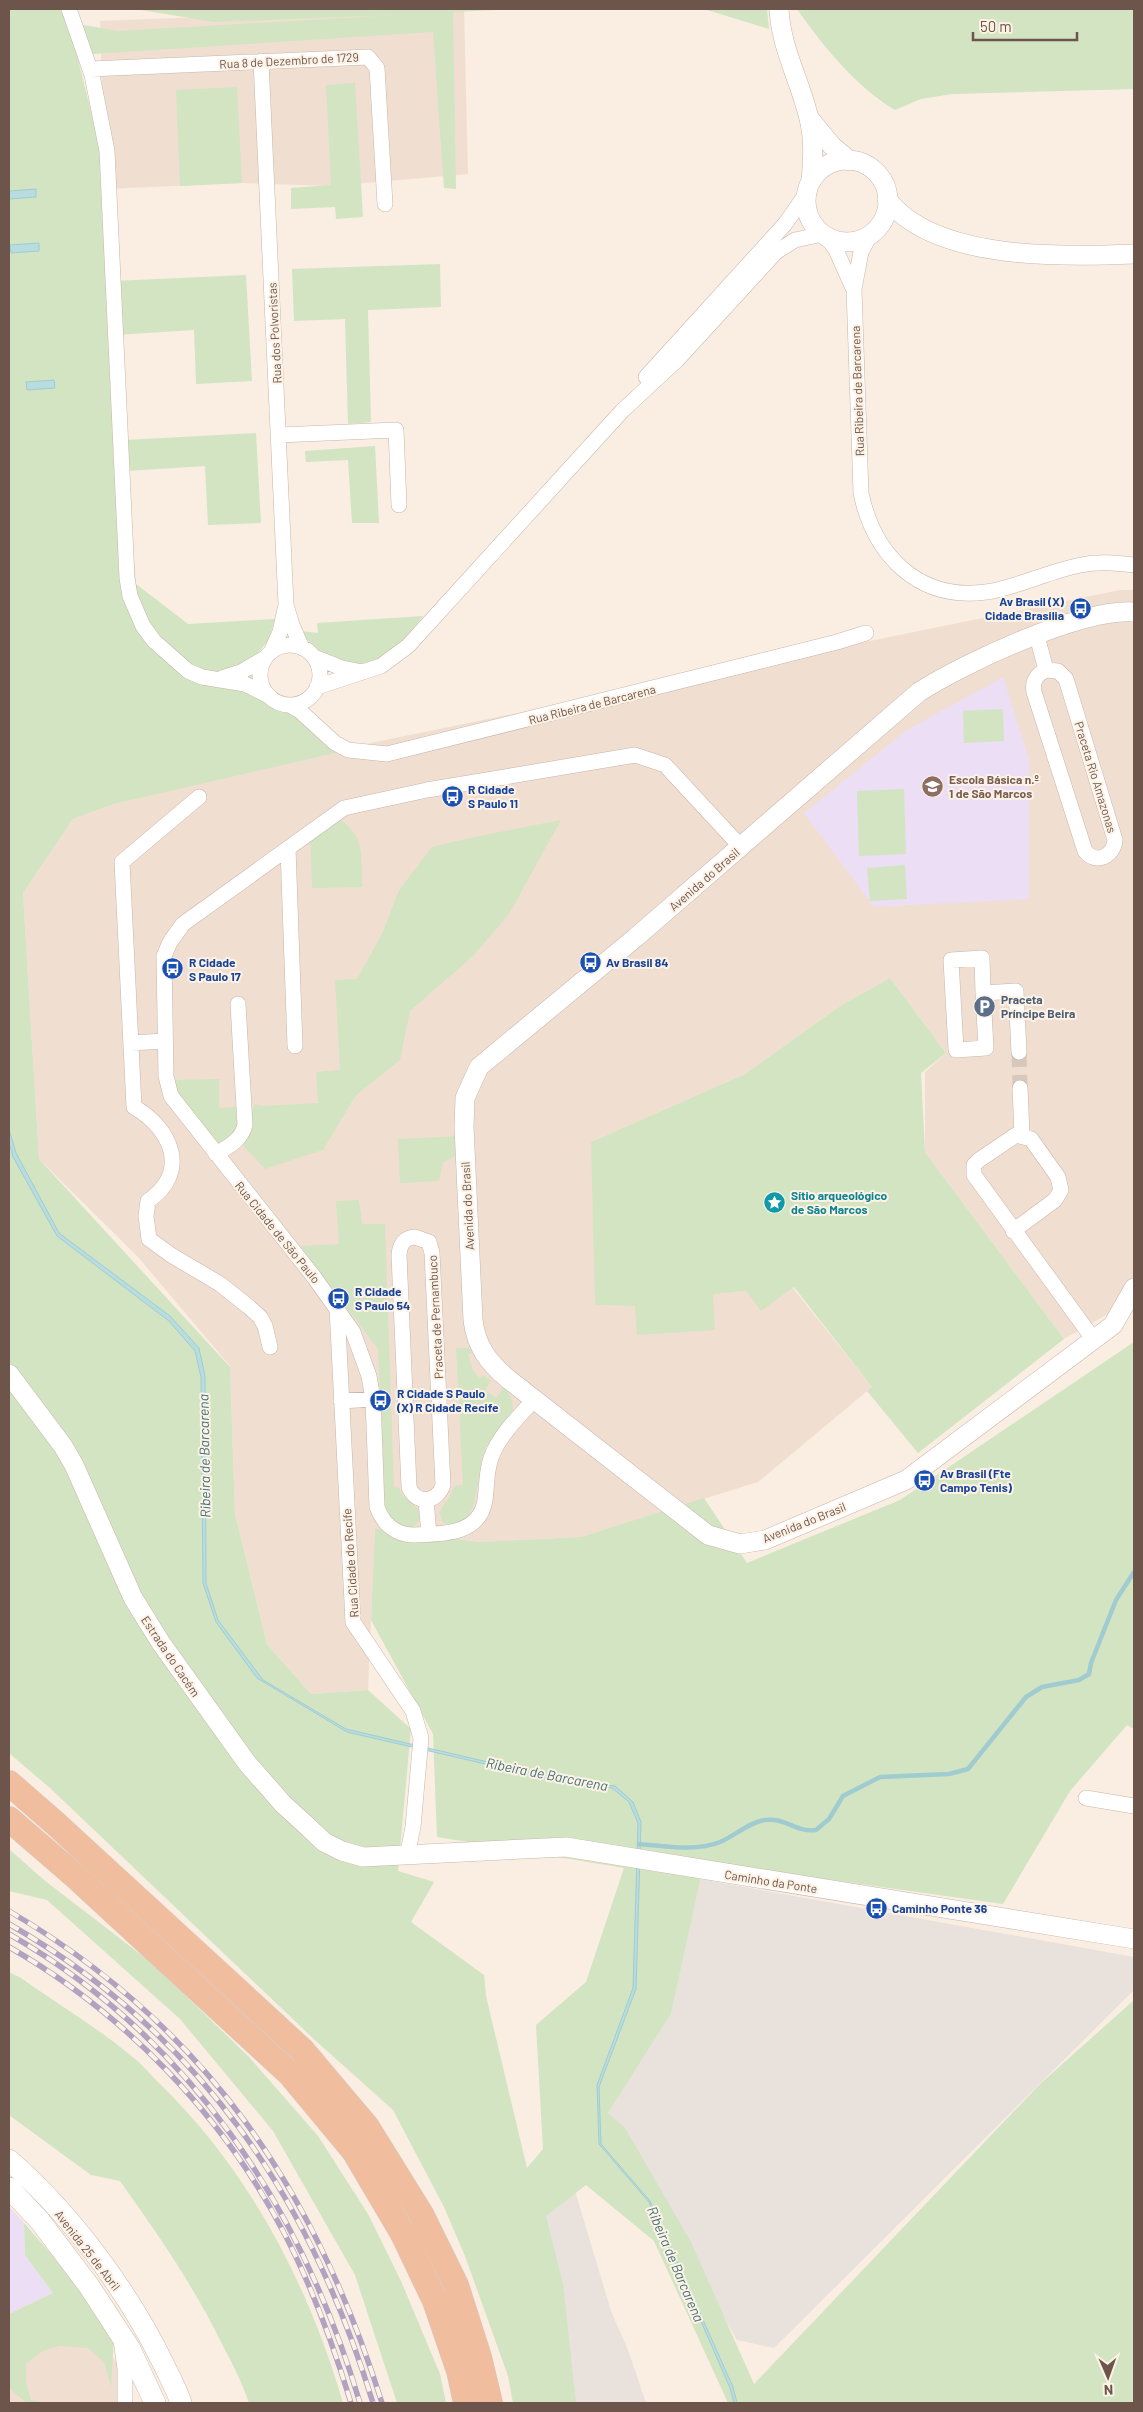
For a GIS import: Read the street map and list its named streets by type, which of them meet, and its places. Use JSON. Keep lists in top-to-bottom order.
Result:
{
  "streets": {
    "main road": ["Avenida 25 de Abril"],
    "street": [
      "Rua 8 de Dezembro de 1729",
      "Rua dos Polvoristas",
      "Rua Ribeira de Barcarena",
      "Praceta Rio Amazonas",
      "Avenida do Brasil",
      "Rua Cidade de São Paulo",
      "Praceta de Pernambuco",
      "Rua Cidade do Recife",
      "Estrada do Cacém",
      "Caminho da Ponte"
    ]
  },
  "crossings": [
    ["Rua 8 de Dezembro de 1729", "Rua dos Polvoristas"],
    ["Rua dos Polvoristas", "Rua Ribeira de Barcarena"],
    ["Avenida do Brasil", "Rua Cidade de São Paulo"],
    ["Rua Cidade de São Paulo", "Rua Cidade do Recife"],
    ["Rua Cidade do Recife", "Estrada do Cacém"],
    ["Rua Cidade do Recife", "Caminho da Ponte"],
    ["Estrada do Cacém", "Caminho da Ponte"]
  ],
  "water": ["Ribeira de Barcarena"],
  "places": {
    "bus stop": [
      "Av Brasil (X) Cidade Brasilia",
      "R Cidade S Paulo 11",
      "Av Brasil 84",
      "R Cidade S Paulo 17",
      "R Cidade S Paulo 54",
      "R Cidade S Paulo (X) R Cidade Recife",
      "Av Brasil (Fte Campo Tenis)",
      "Caminho Ponte 36"
    ],
    "school or university": ["Escola Básica n.º 1 de São Marcos"],
    "parking": ["Praceta Príncipe Beira"],
    "place": ["Sítio arqueológico de São Marcos"]
  },
  "scale_bar": "50 m",
  "north": "bottom"
}
